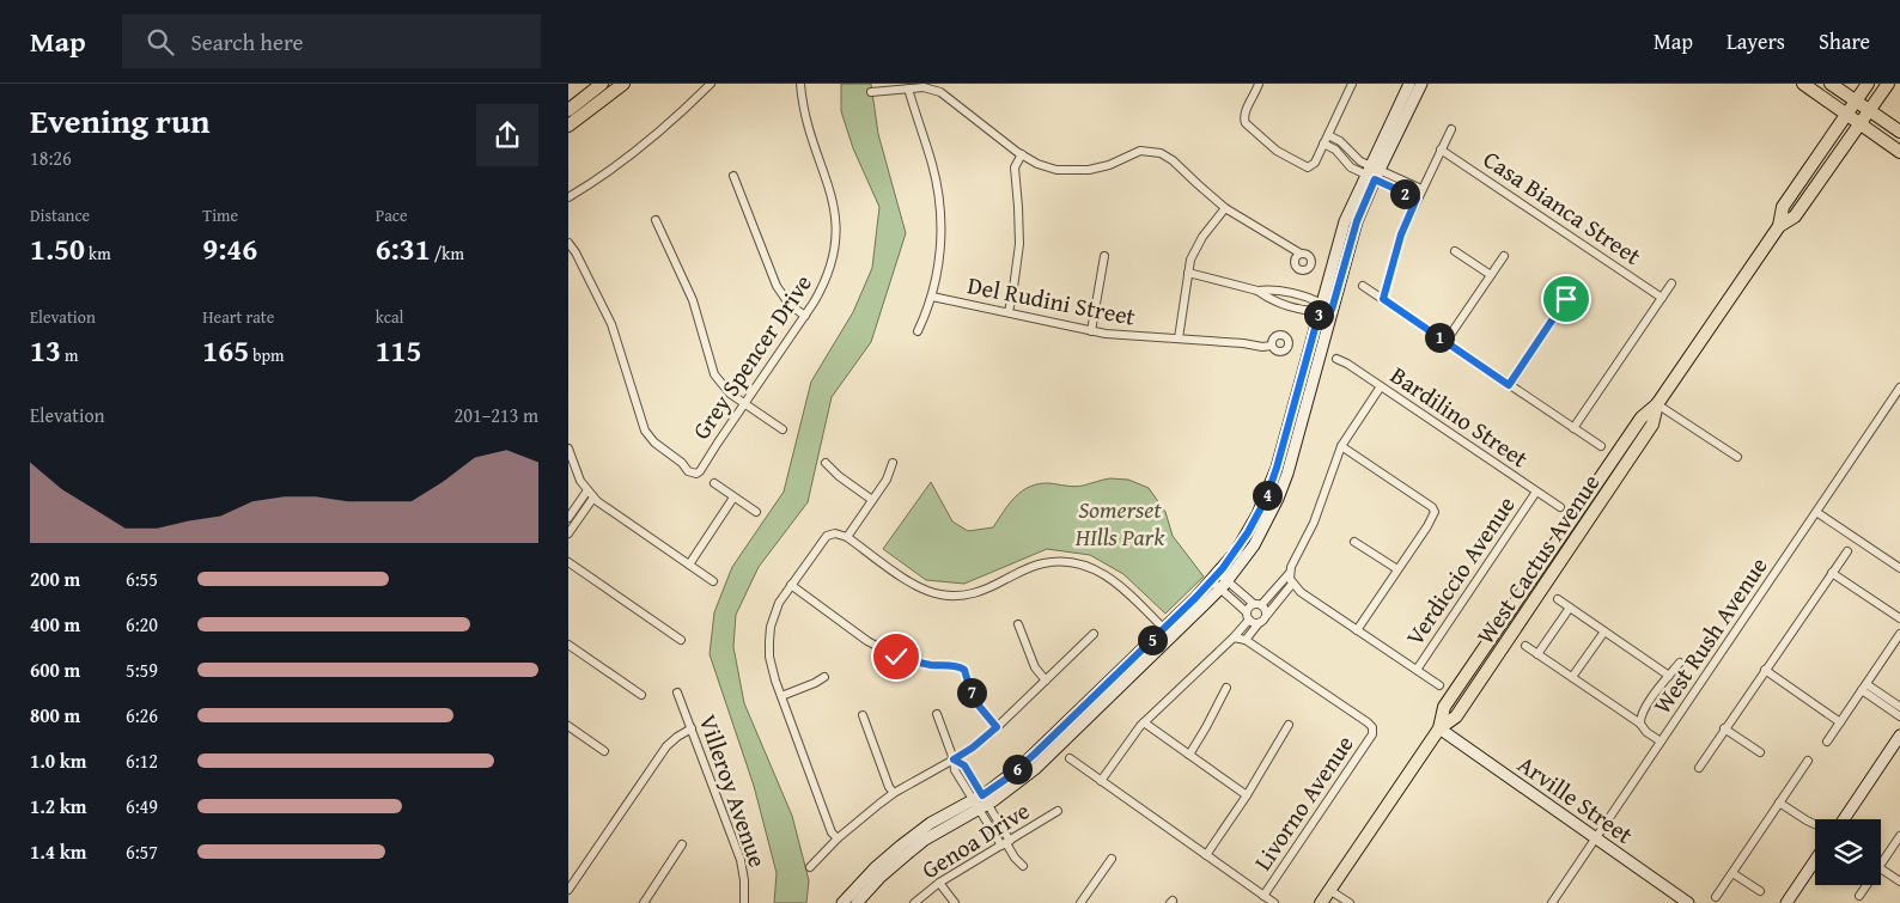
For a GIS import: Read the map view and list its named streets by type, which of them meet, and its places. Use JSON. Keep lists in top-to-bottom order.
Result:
{
  "streets": {
    "main road": ["West Cactus Avenue", "Arville Street"],
    "street": [
      "Casa Bianca Street",
      "Del Rudini Street",
      "Grey Spencer Drive",
      "Bardilino Street",
      "Verdiccio Avenue",
      "West Rush Avenue",
      "Villeroy Avenue",
      "Livorno Avenue",
      "Genoa Drive"
    ]
  },
  "crossings": [
    ["Bardilino Street", "Verdiccio Avenue"],
    ["West Cactus Avenue", "Arville Street"],
    ["West Rush Avenue", "Arville Street"]
  ],
  "parks": ["Somerset HIlls Park"],
  "page": {
    "header": "Map",
    "search": "Search here",
    "nav": ["Map", "Layers", "Share"],
    "heading": ["Evening run", "18:26"],
    "pins": [
      "2",
      "3",
      "1",
      "4",
      "5",
      "7",
      "6"
    ],
    "stats": [
      ["Distance", "1.50 km"],
      ["Time", "9:46"],
      ["Pace", "6:31 /km"],
      ["Elevation", "13 m"],
      ["Heart rate", "165 bpm"],
      ["kcal", "115"]
    ],
    "chart": ["Elevation", "201–213 m"],
    "list": [
      {
        "name": "200 m",
        "note": "6:55"
      },
      {
        "name": "400 m",
        "note": "6:20"
      },
      {
        "name": "600 m",
        "note": "5:59"
      },
      {
        "name": "800 m",
        "note": "6:26"
      },
      {
        "name": "1.0 km",
        "note": "6:12"
      },
      {
        "name": "1.2 km",
        "note": "6:49"
      },
      {
        "name": "1.4 km",
        "note": "6:57"
      }
    ]
  }
}
